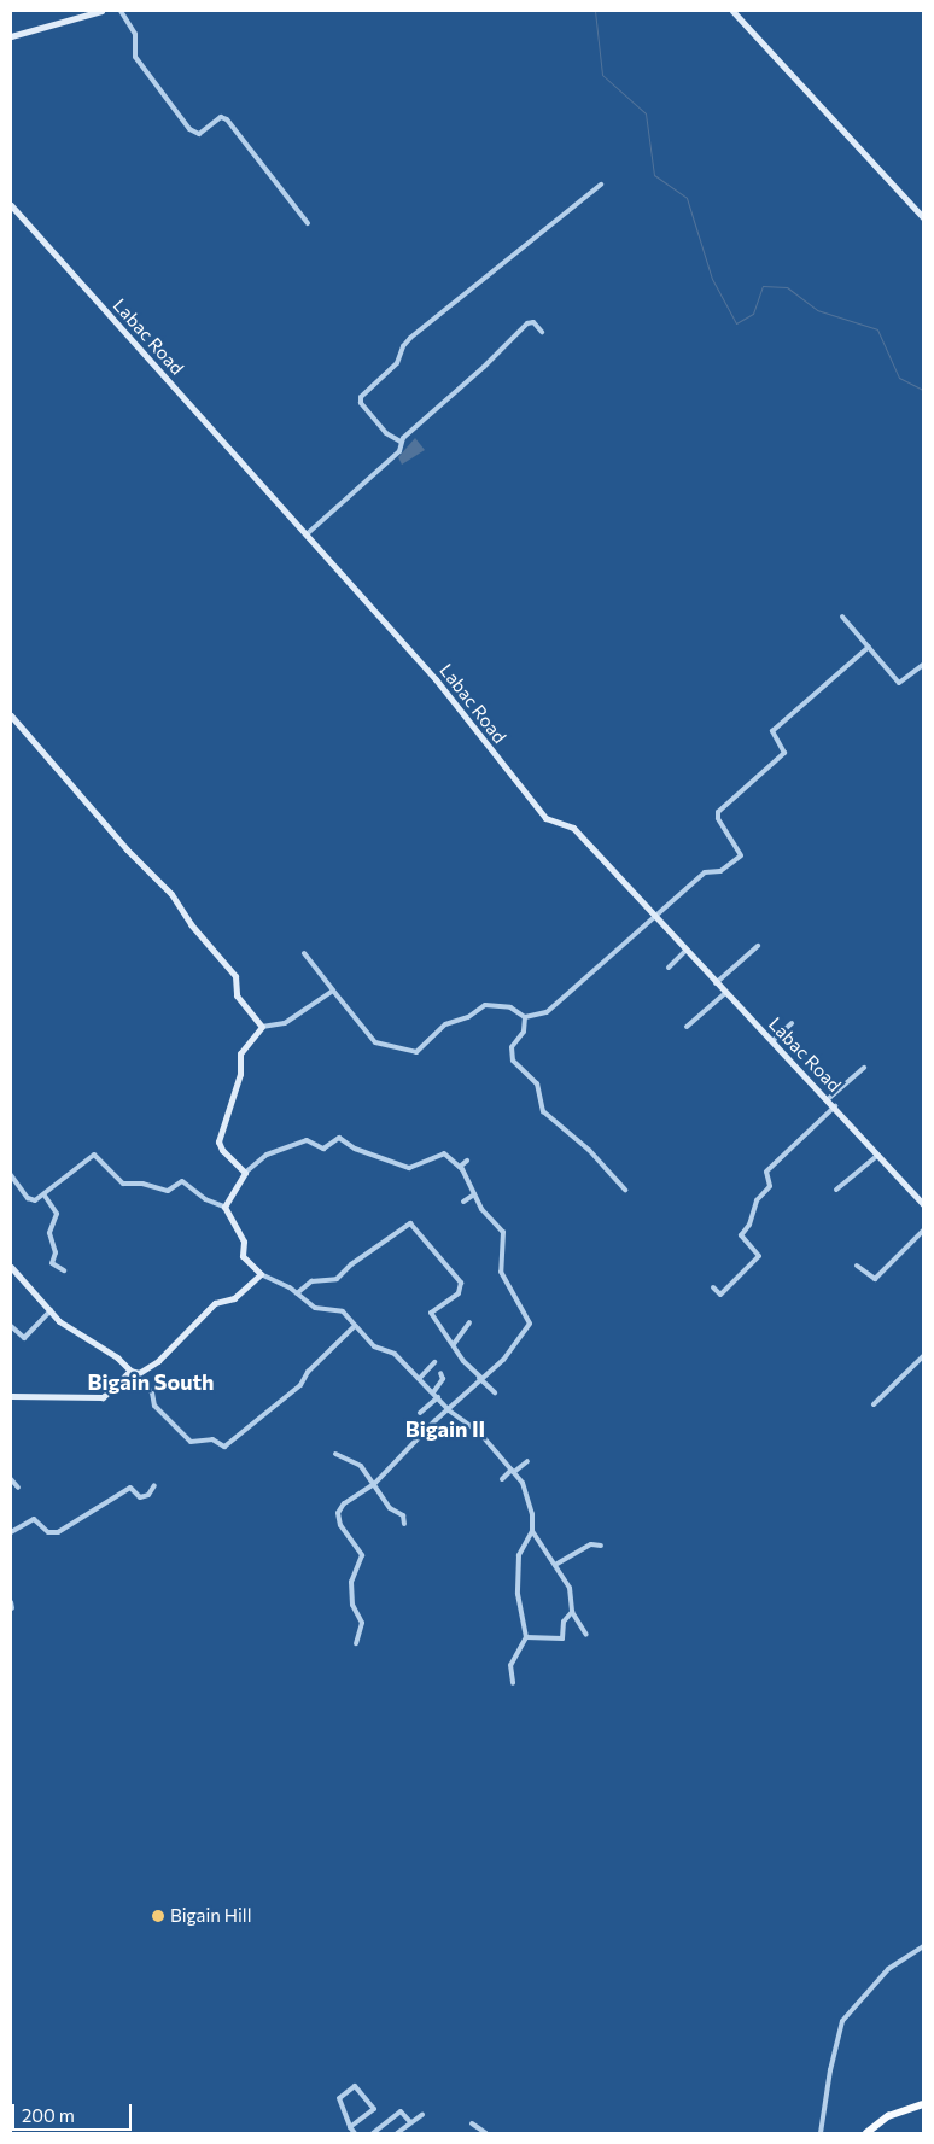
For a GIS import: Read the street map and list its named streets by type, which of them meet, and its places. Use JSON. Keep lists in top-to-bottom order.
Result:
{
  "streets": {
    "street": ["Labac Road"]
  },
  "districts": ["Bigain South", "Bigain II"],
  "places": ["Bigain Hill"],
  "scale_bar": "200 m"
}
